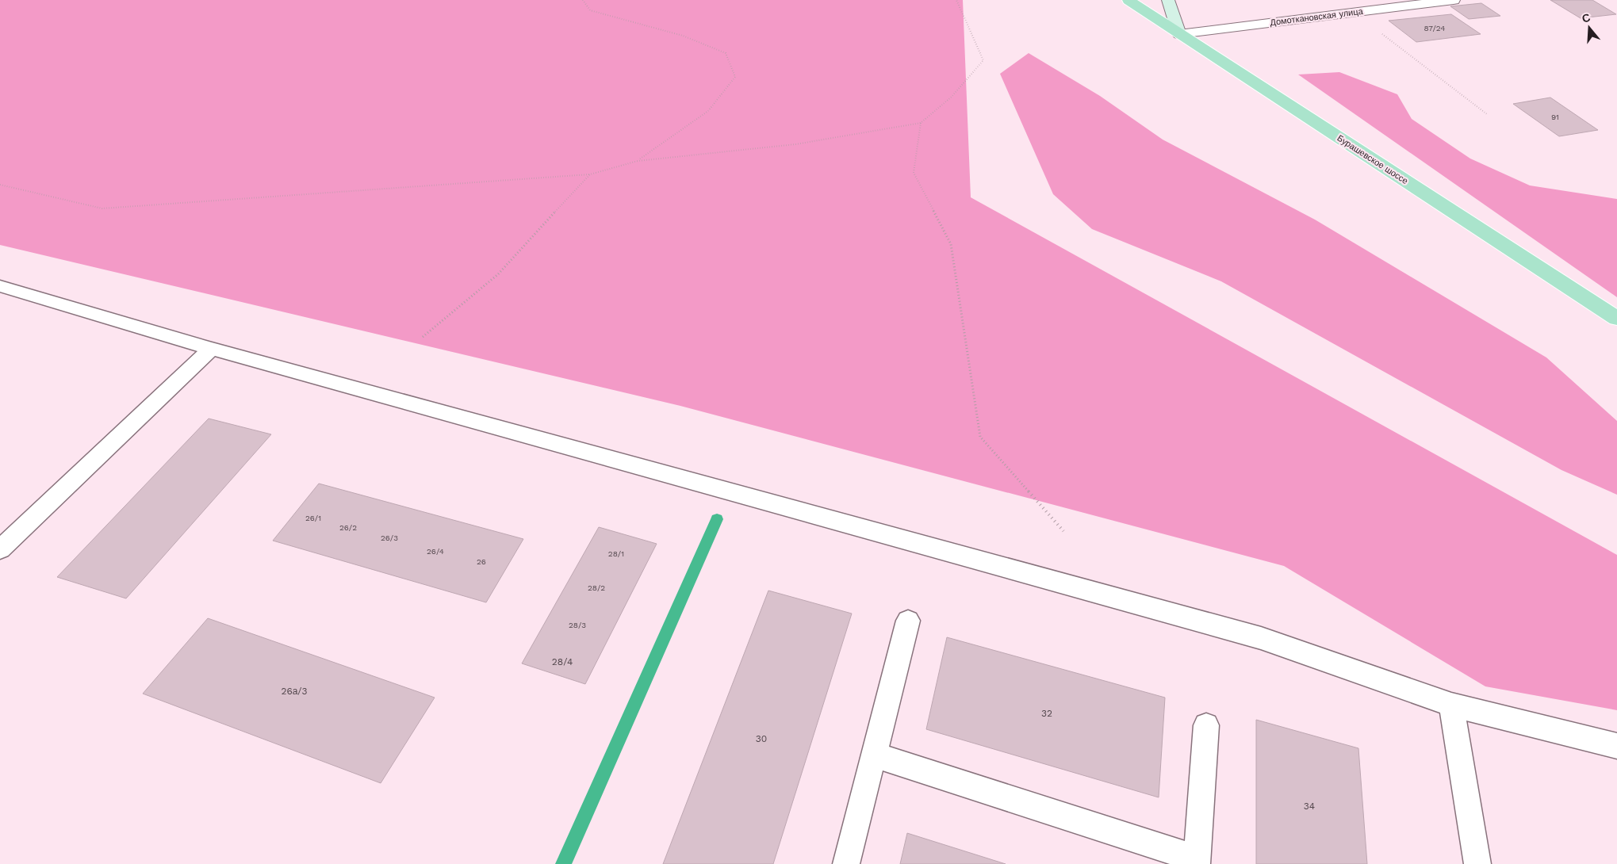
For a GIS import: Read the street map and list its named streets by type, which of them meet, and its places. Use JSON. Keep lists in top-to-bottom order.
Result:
{
  "streets": {
    "main road": ["Бурашевское шоссе"],
    "street": ["Домоткановская улица"]
  },
  "crossings": [
    ["Домоткановская улица", "Бурашевское шоссе"]
  ],
  "house_numbers": [
    "87/24",
    "91",
    "26/1",
    "26/2",
    "26/3",
    "26/4",
    "28/1",
    "26",
    "28/2",
    "28/3",
    "28/4",
    "26а/3",
    "32",
    "30",
    "34"
  ],
  "north": "top"
}
